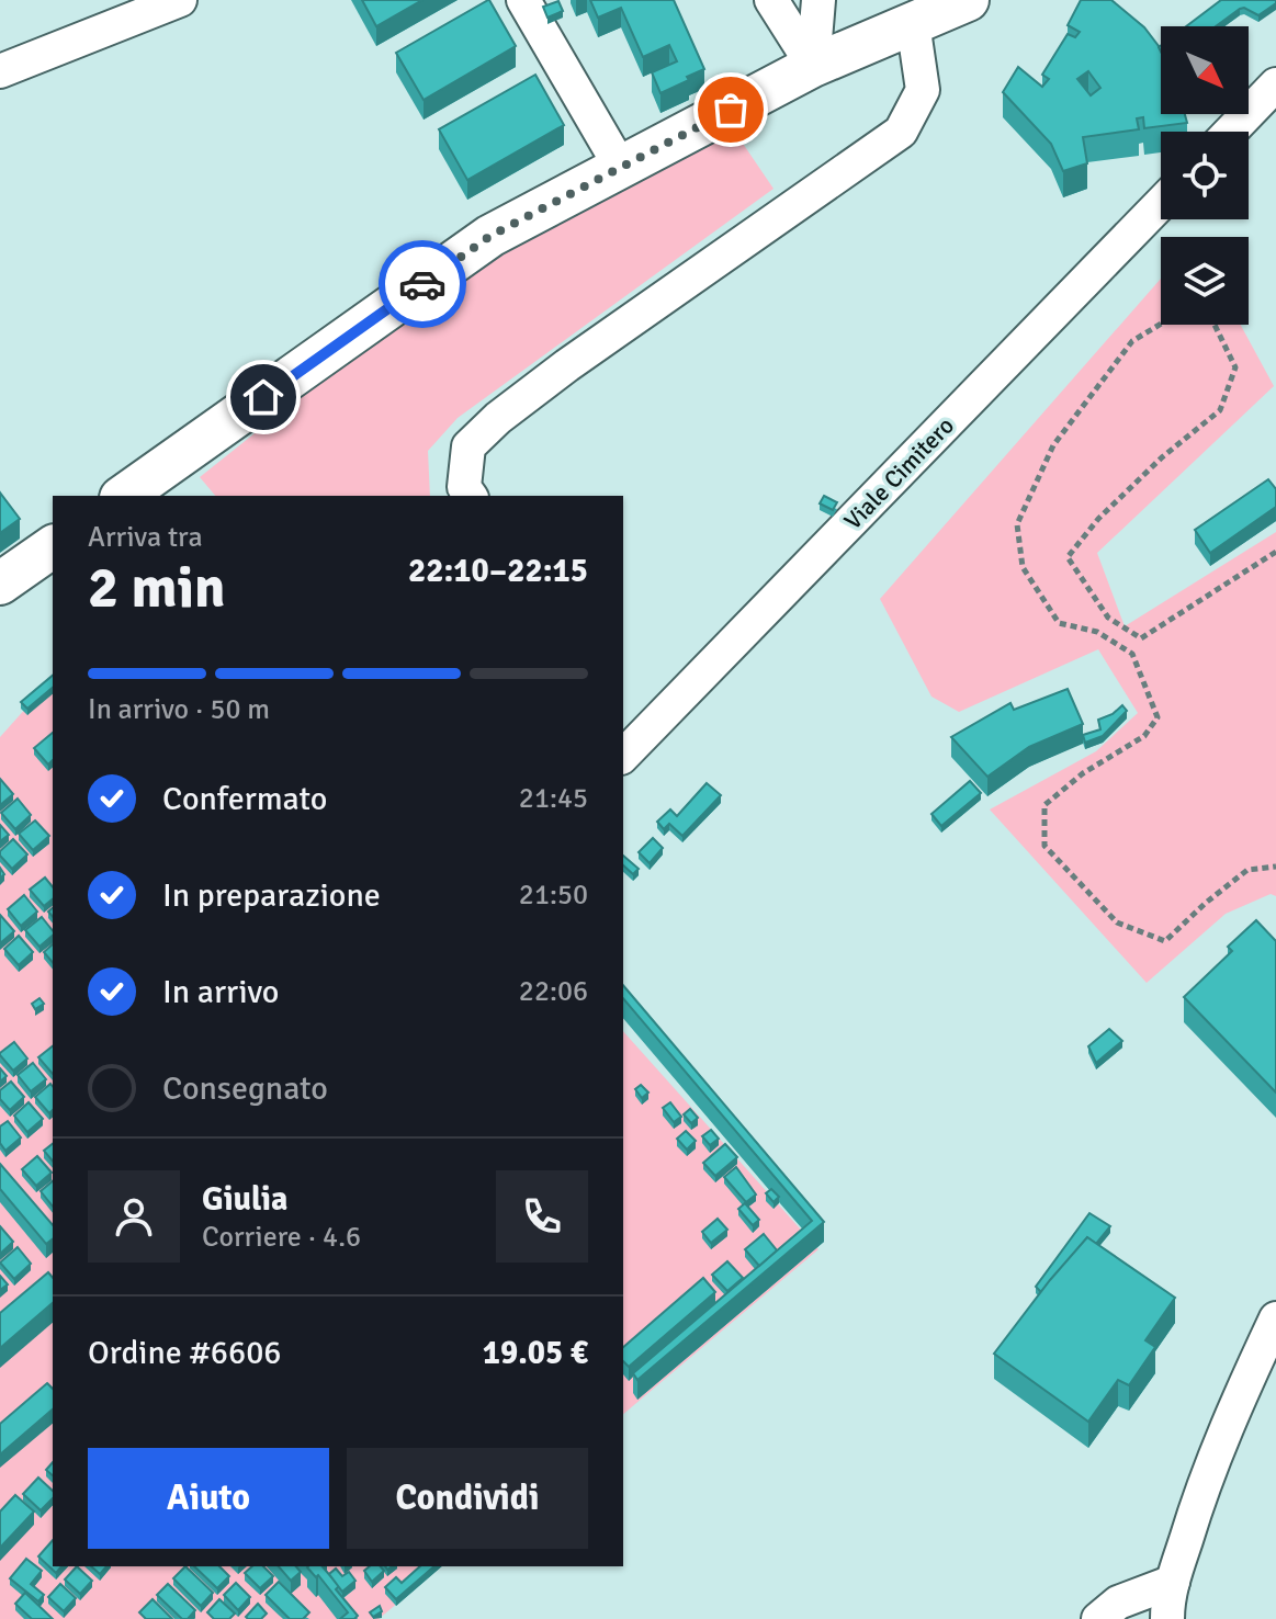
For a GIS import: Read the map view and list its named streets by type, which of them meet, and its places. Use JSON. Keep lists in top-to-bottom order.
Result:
{
  "streets": {
    "street": ["Viale Cimitero"]
  },
  "north": "bottom right",
  "page": {
    "heading": ["2 min", "Arriva tra", "22:10–22:15"],
    "panel": [
      "Giulia",
      "Corriere · 4.6",
      "Ordine #6606",
      "19.05 €"
    ],
    "bar": "In arrivo · 50 m",
    "list": [
      ["Confermato", "21:45"],
      ["In preparazione", "21:50"],
      ["In arrivo", "22:06"],
      "Consegnato"
    ],
    "buttons": ["Aiuto", "Condividi"]
  }
}
